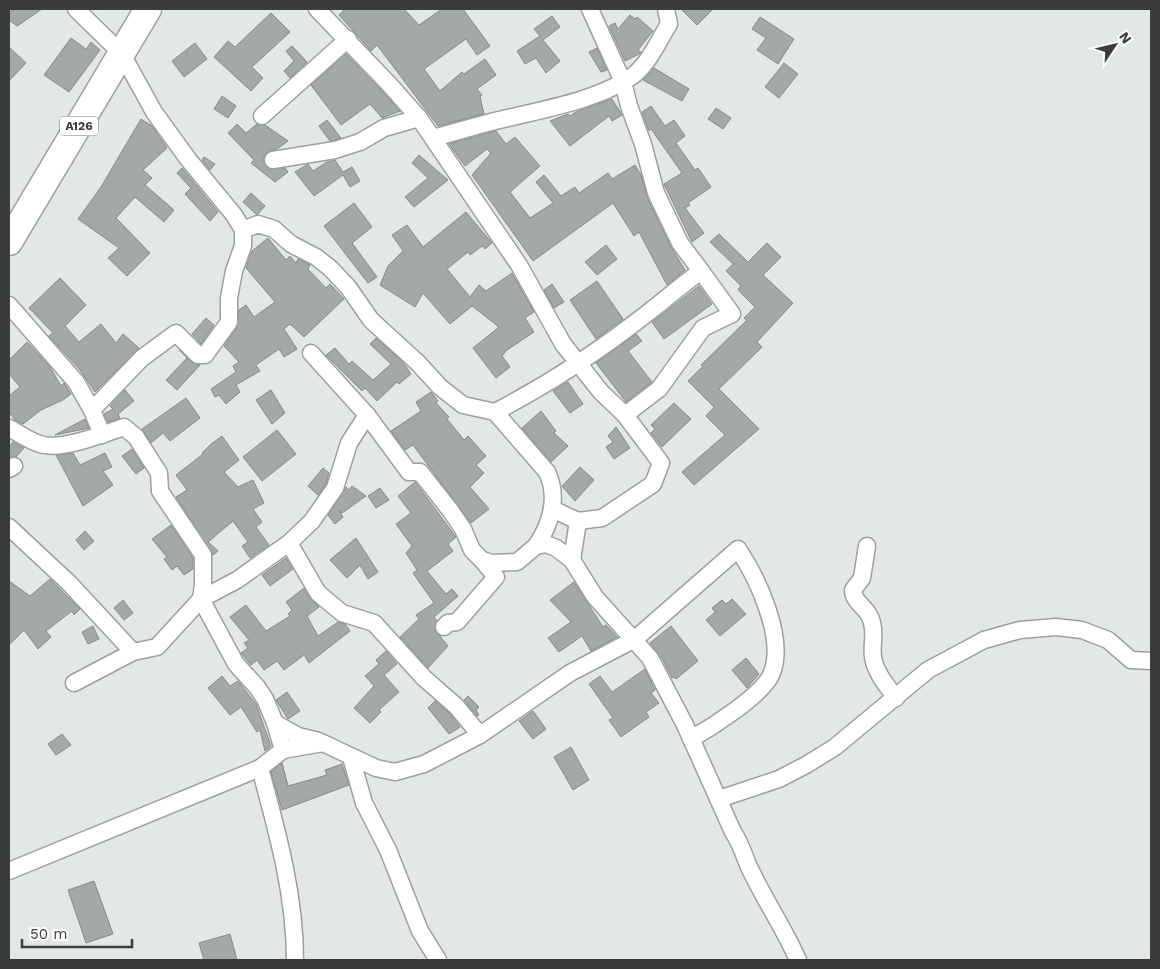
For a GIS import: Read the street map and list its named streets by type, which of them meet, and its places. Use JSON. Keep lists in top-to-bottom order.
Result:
{
  "streets": {
    "highway": ["A126"]
  },
  "scale_bar": "50 m",
  "north": "top right"
}
